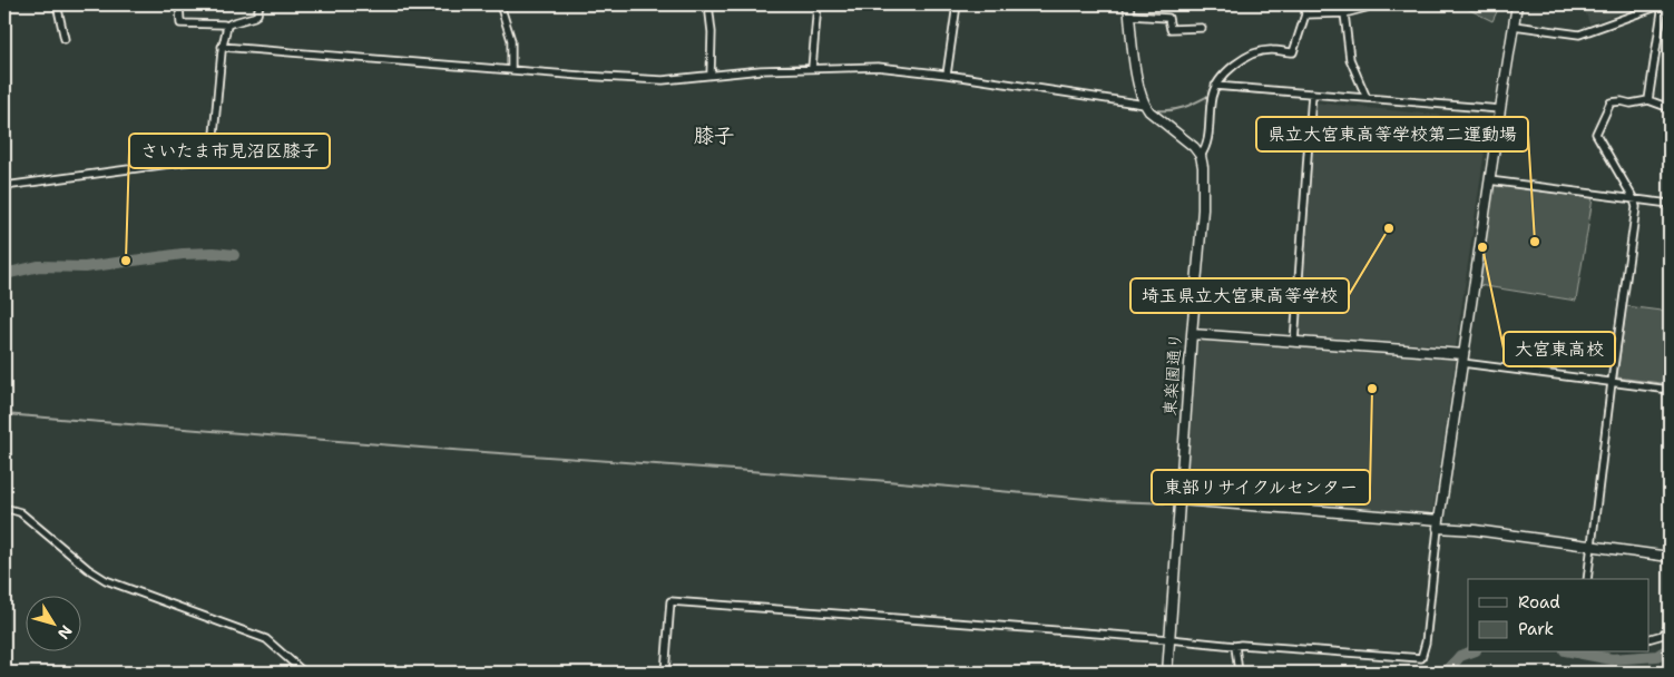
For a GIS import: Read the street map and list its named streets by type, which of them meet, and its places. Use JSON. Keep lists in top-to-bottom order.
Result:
{
  "streets": {
    "street": ["東楽園通り"]
  },
  "districts": ["膝子"],
  "places": [
    "埼玉県立大宮東高等学校",
    "県立大宮東高等学校第二運動場",
    "大宮東高校",
    "さいたま市見沼区膝子",
    "東部リサイクルセンター"
  ],
  "legend": ["Road", "Park"],
  "north": "bottom right"
}
